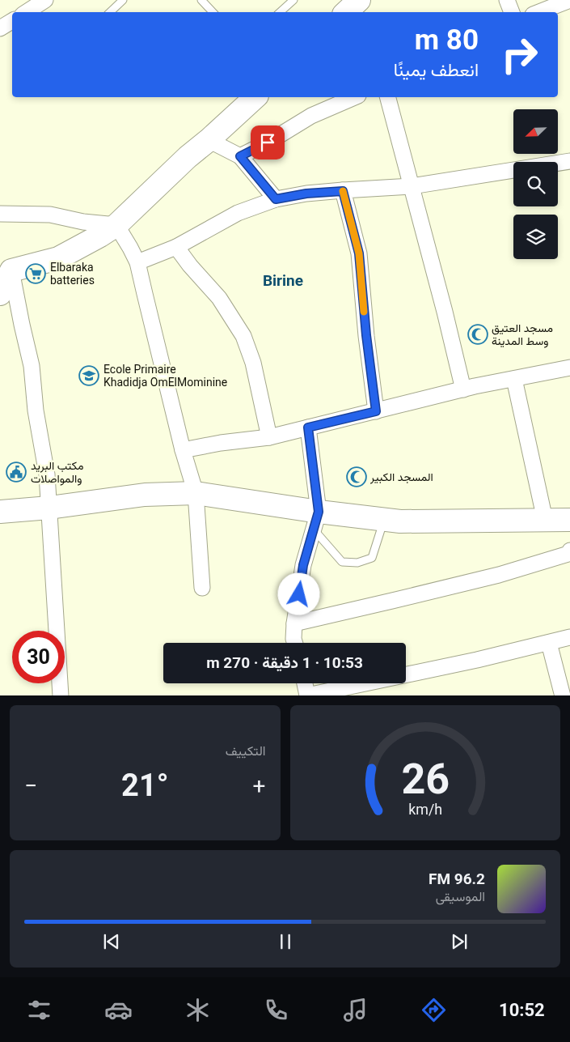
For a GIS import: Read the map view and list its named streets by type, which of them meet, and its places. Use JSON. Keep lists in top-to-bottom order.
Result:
{
  "districts": ["Birine"],
  "places": {
    "supermarket": ["Elbaraka batteries"],
    "mosque": ["مسجد العتيق وسط المدينة", "المسجد الكبير"],
    "school or university": ["Ecole Primaire Khadidja OmElMominine"],
    "public building": ["مكتب البريد والمواصلات"]
  },
  "north": "bottom left",
  "page": {
    "turn": ["80 m", "انعطف يمينًا"],
    "limit": "30",
    "trip": "10:53 · 1 دقيقة · 270 m",
    "tile": "التكييف",
    "heat": ["−", "21°", "+"],
    "song": ["96.2 FM", "الموسيقى"],
    "tabs": "10:52",
    "gauge": ["26", "km/h"]
  }
}
